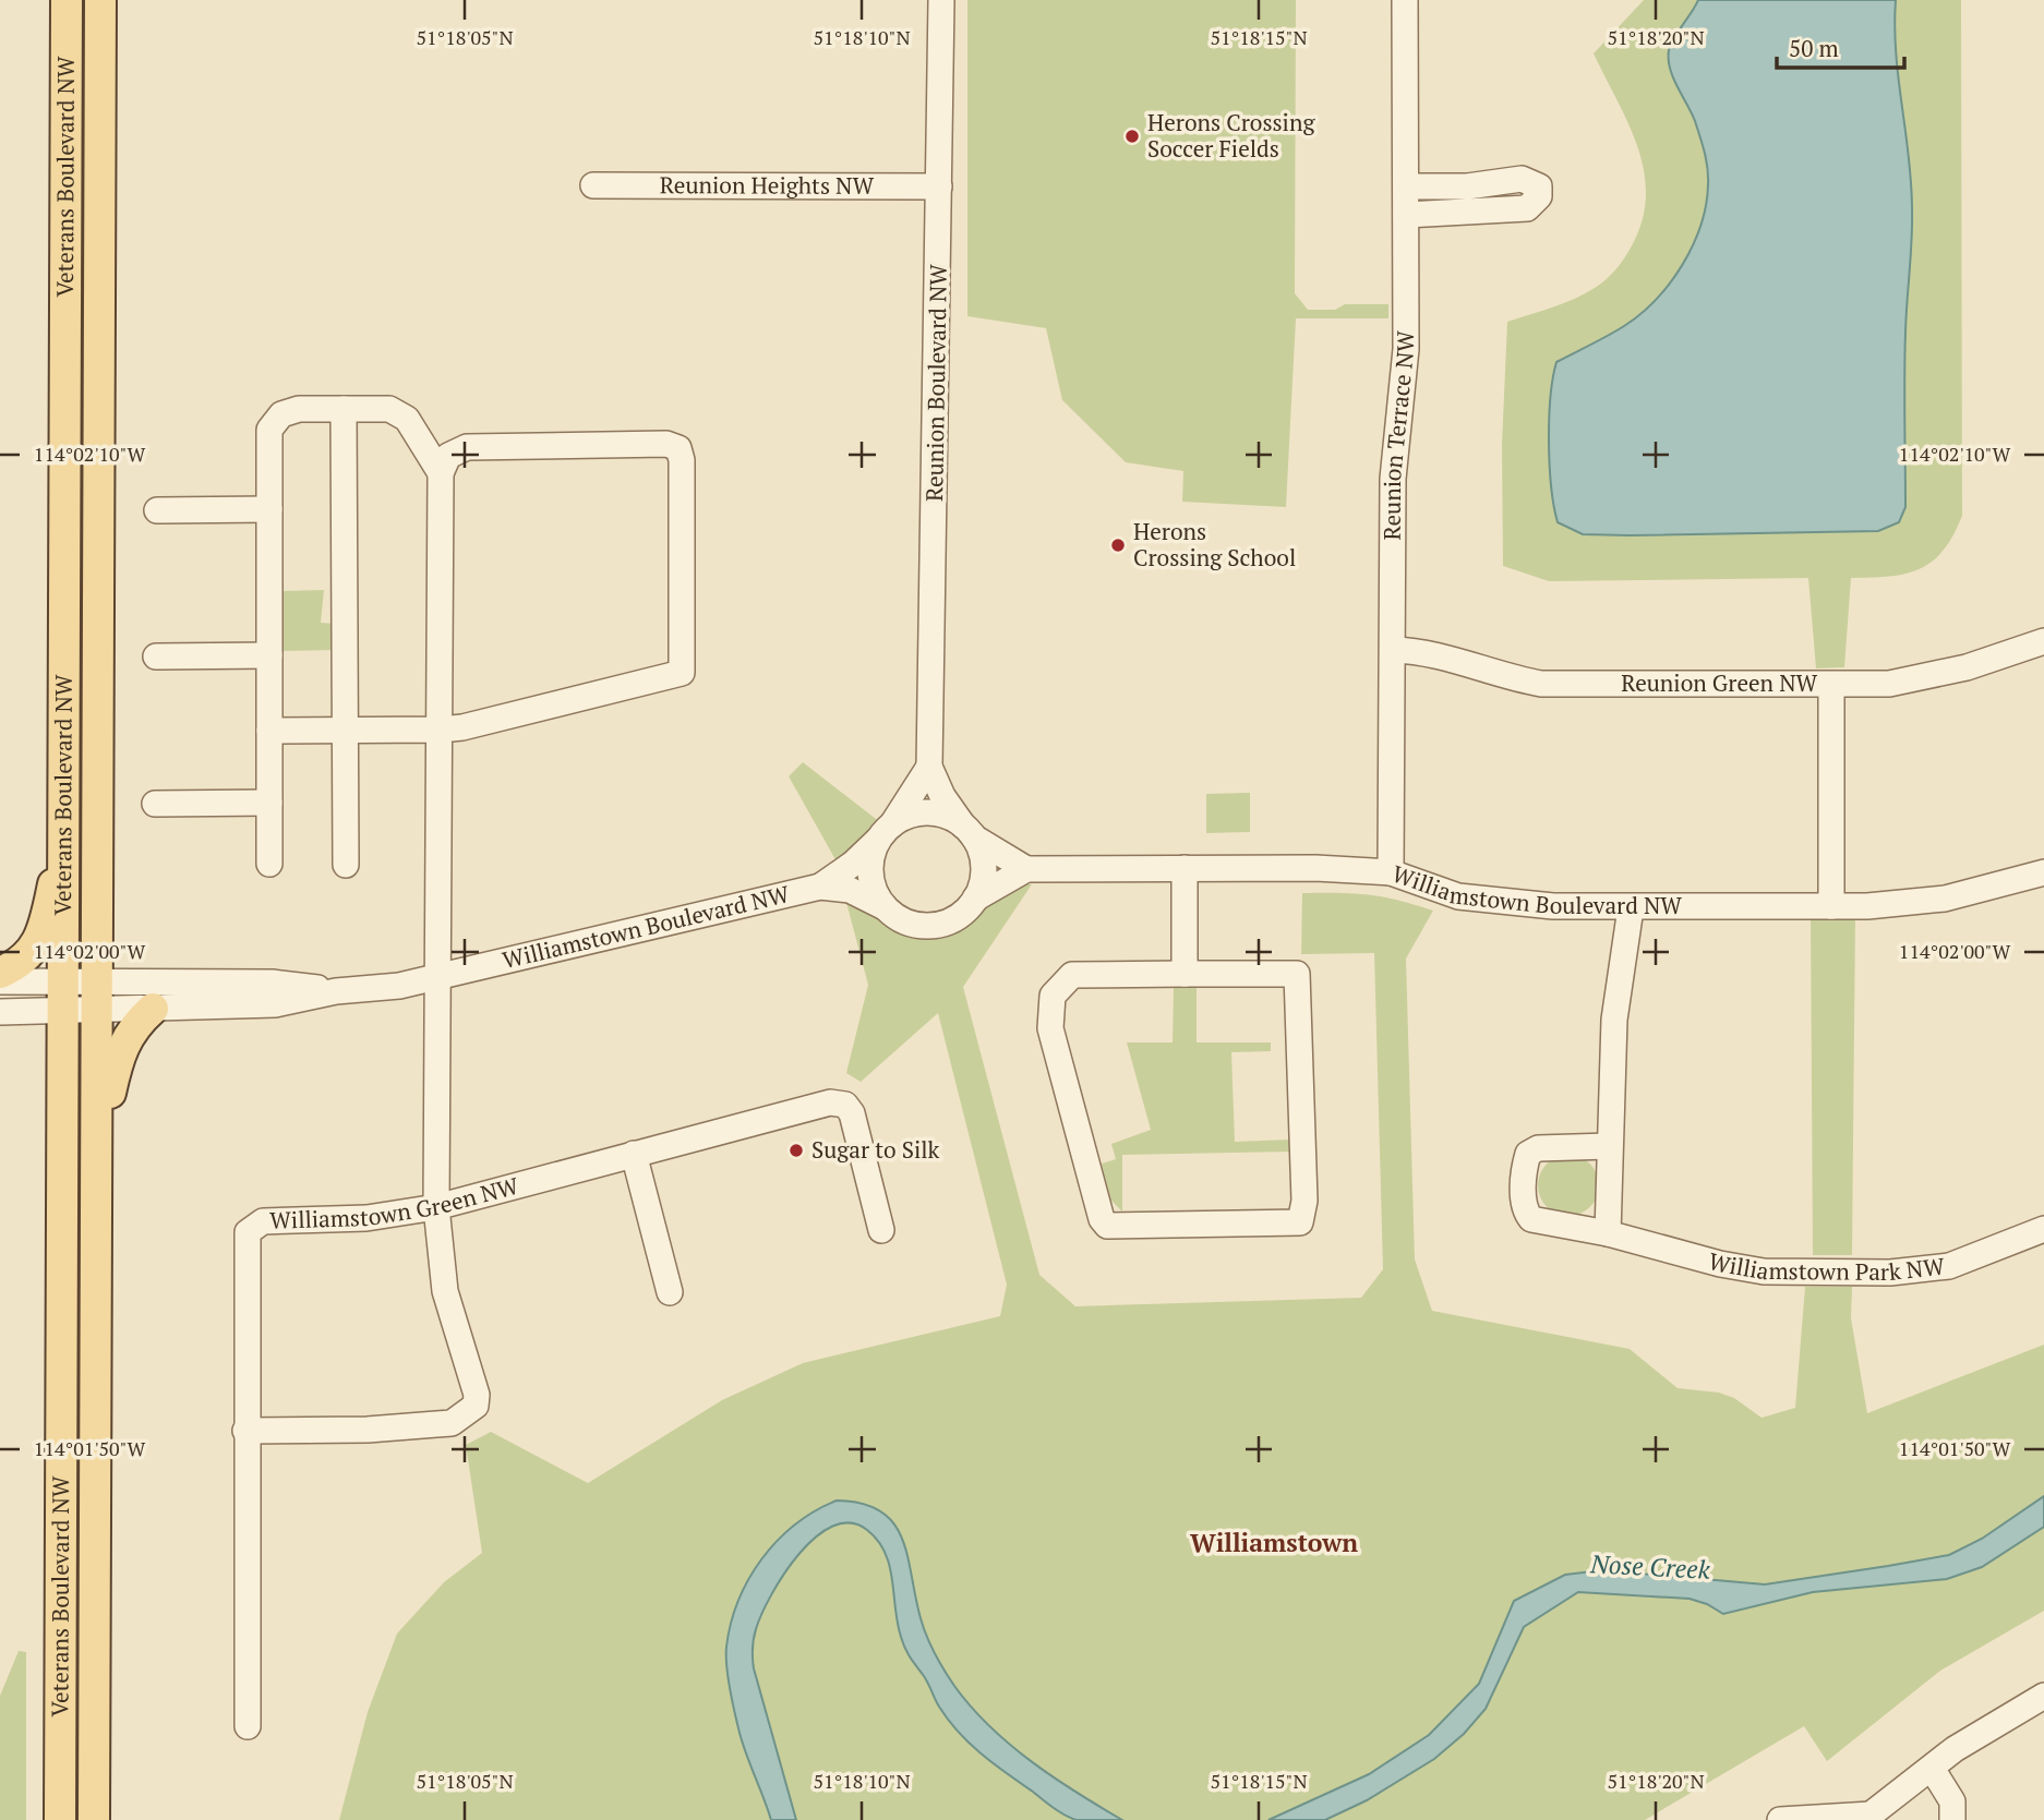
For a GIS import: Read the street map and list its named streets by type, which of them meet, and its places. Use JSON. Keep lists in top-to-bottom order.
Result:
{
  "streets": {
    "main road": ["Veterans Boulevard NW"],
    "street": [
      "Reunion Heights NW",
      "Reunion Boulevard NW",
      "Reunion Terrace NW",
      "Reunion Green NW",
      "Williamstown Boulevard NW",
      "Williamstown Green NW",
      "Williamstown Park NW"
    ]
  },
  "crossings": [
    ["Veterans Boulevard NW", "Williamstown Boulevard NW"],
    ["Reunion Heights NW", "Reunion Boulevard NW"],
    ["Reunion Boulevard NW", "Williamstown Boulevard NW"],
    ["Reunion Terrace NW", "Reunion Green NW"],
    ["Reunion Terrace NW", "Williamstown Boulevard NW"]
  ],
  "districts": ["Williamstown"],
  "water": ["Nose Creek"],
  "places": ["Herons Crossing Soccer Fields", "Herons Crossing School", "Sugar to Silk"],
  "scale_bar": "50 m",
  "coordinates": [
    "51°18'05\"N",
    "51°18'10\"N",
    "51°18'15\"N",
    "51°18'20\"N",
    "114°02'10\"W",
    "114°02'00\"W",
    "114°01'50\"W"
  ]
}
